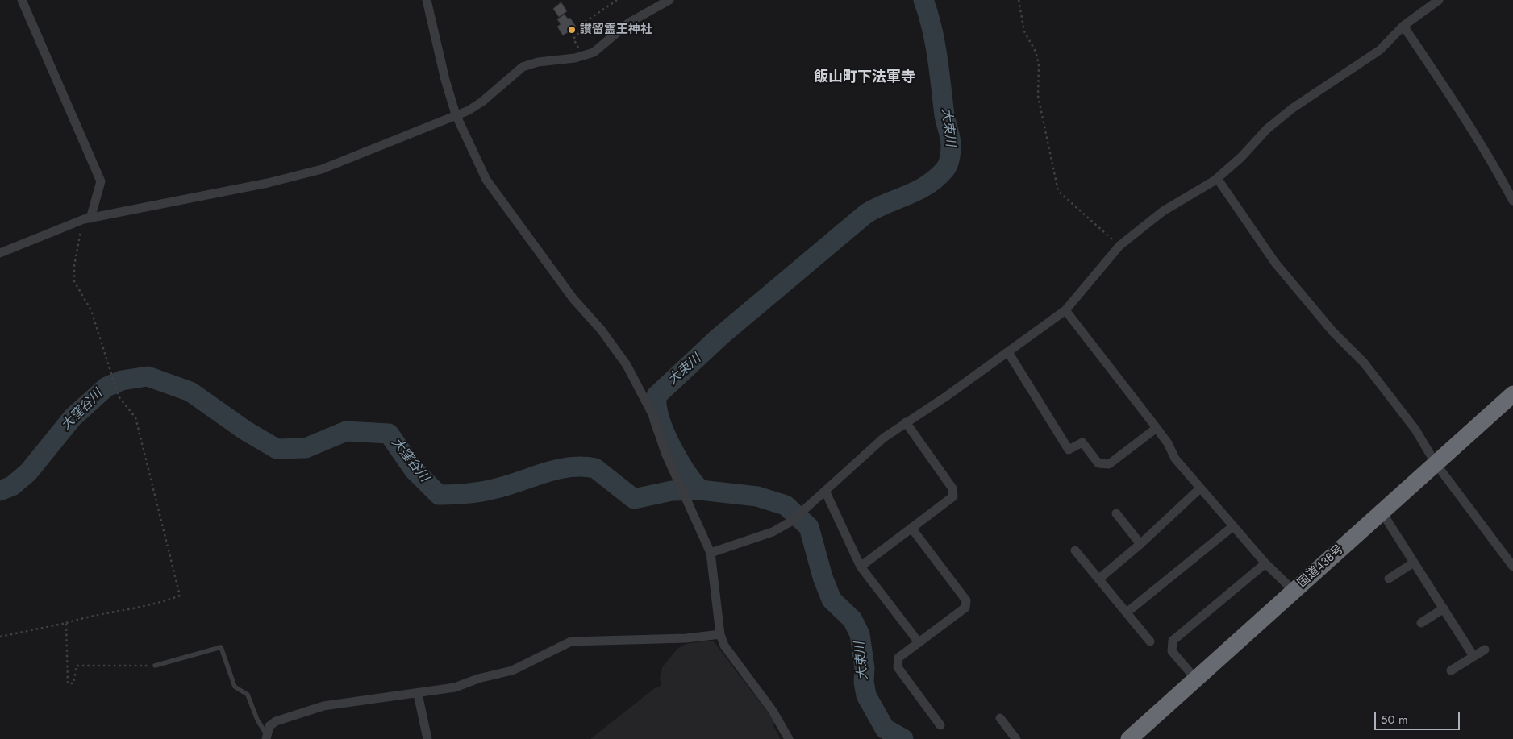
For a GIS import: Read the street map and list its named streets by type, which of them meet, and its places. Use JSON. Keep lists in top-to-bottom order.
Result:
{
  "streets": {
    "highway": ["国道438号"]
  },
  "districts": ["飯山町下法軍寺"],
  "water": ["大束川", "大窪谷川"],
  "places": ["讃留霊王神社"],
  "scale_bar": "50 m"
}
